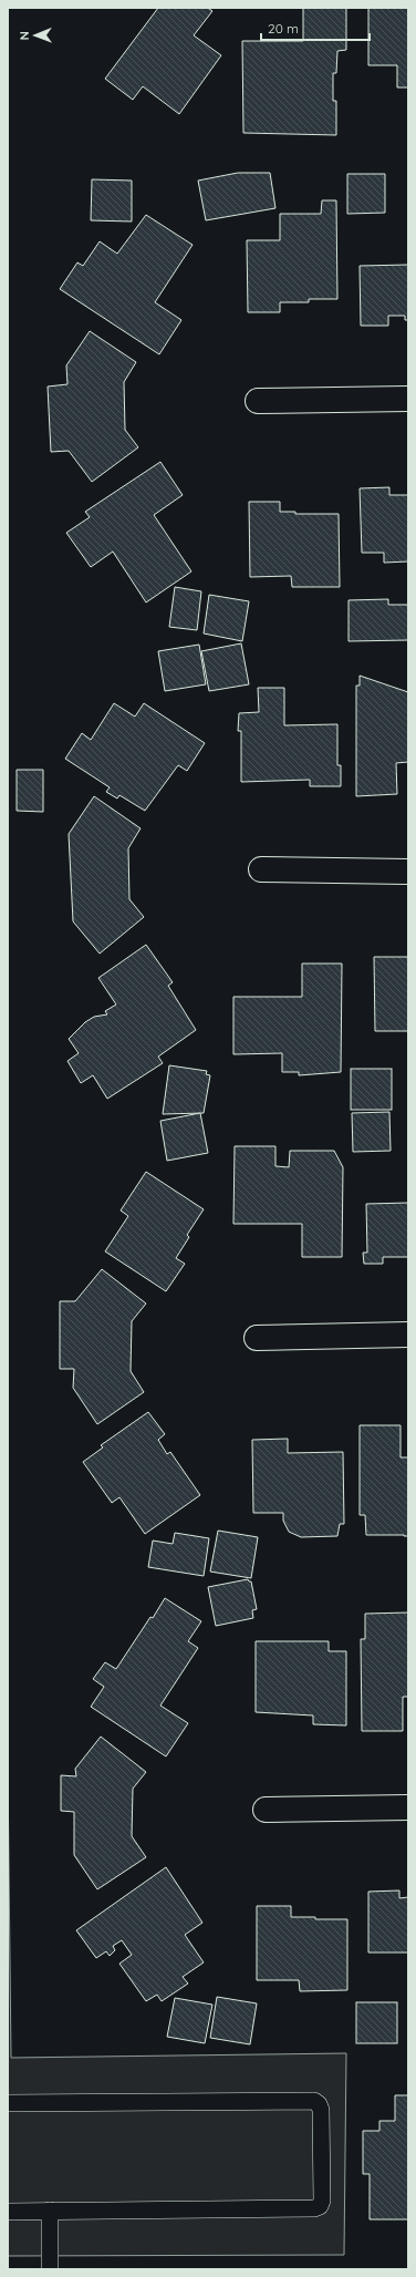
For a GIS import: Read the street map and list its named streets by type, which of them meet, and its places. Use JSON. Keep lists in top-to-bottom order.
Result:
{
  "scale_bar": "20 m",
  "north": "left"
}
